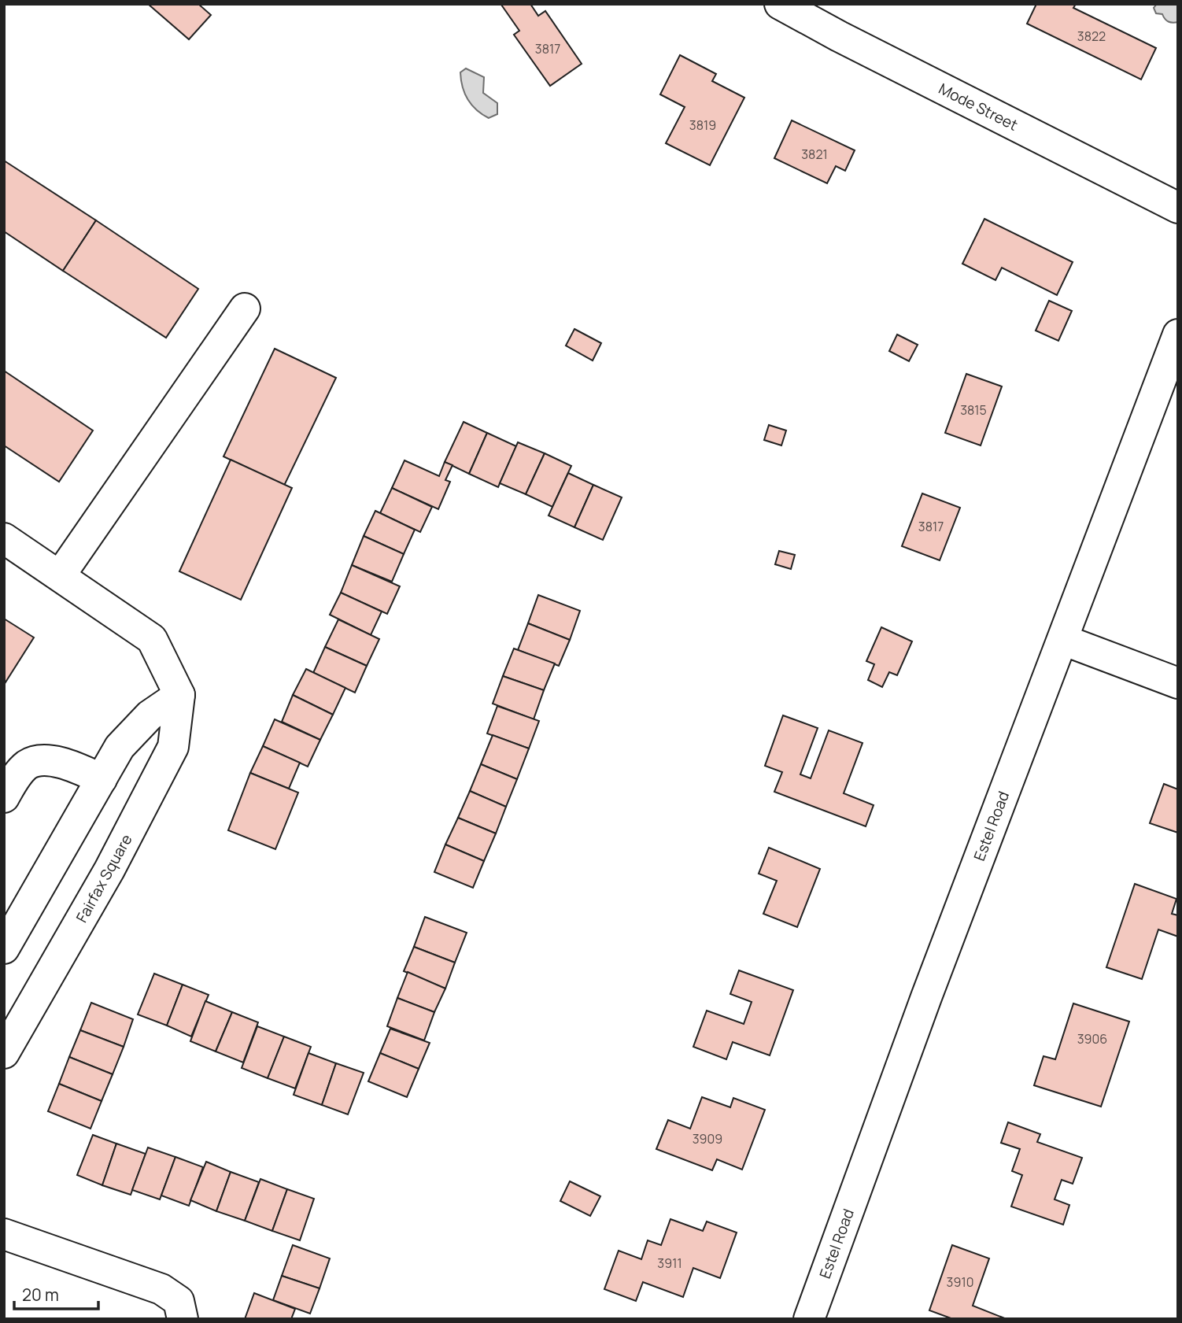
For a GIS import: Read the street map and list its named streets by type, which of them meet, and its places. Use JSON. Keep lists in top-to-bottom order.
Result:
{
  "streets": {
    "street": ["Mode Street", "Estel Road", "Fairfax Square"]
  },
  "house_numbers": [
    "3822",
    "3817",
    "3819",
    "3821",
    "3815",
    "3817",
    "3906",
    "3909",
    "3911",
    "3910"
  ],
  "scale_bar": "20 m"
}
